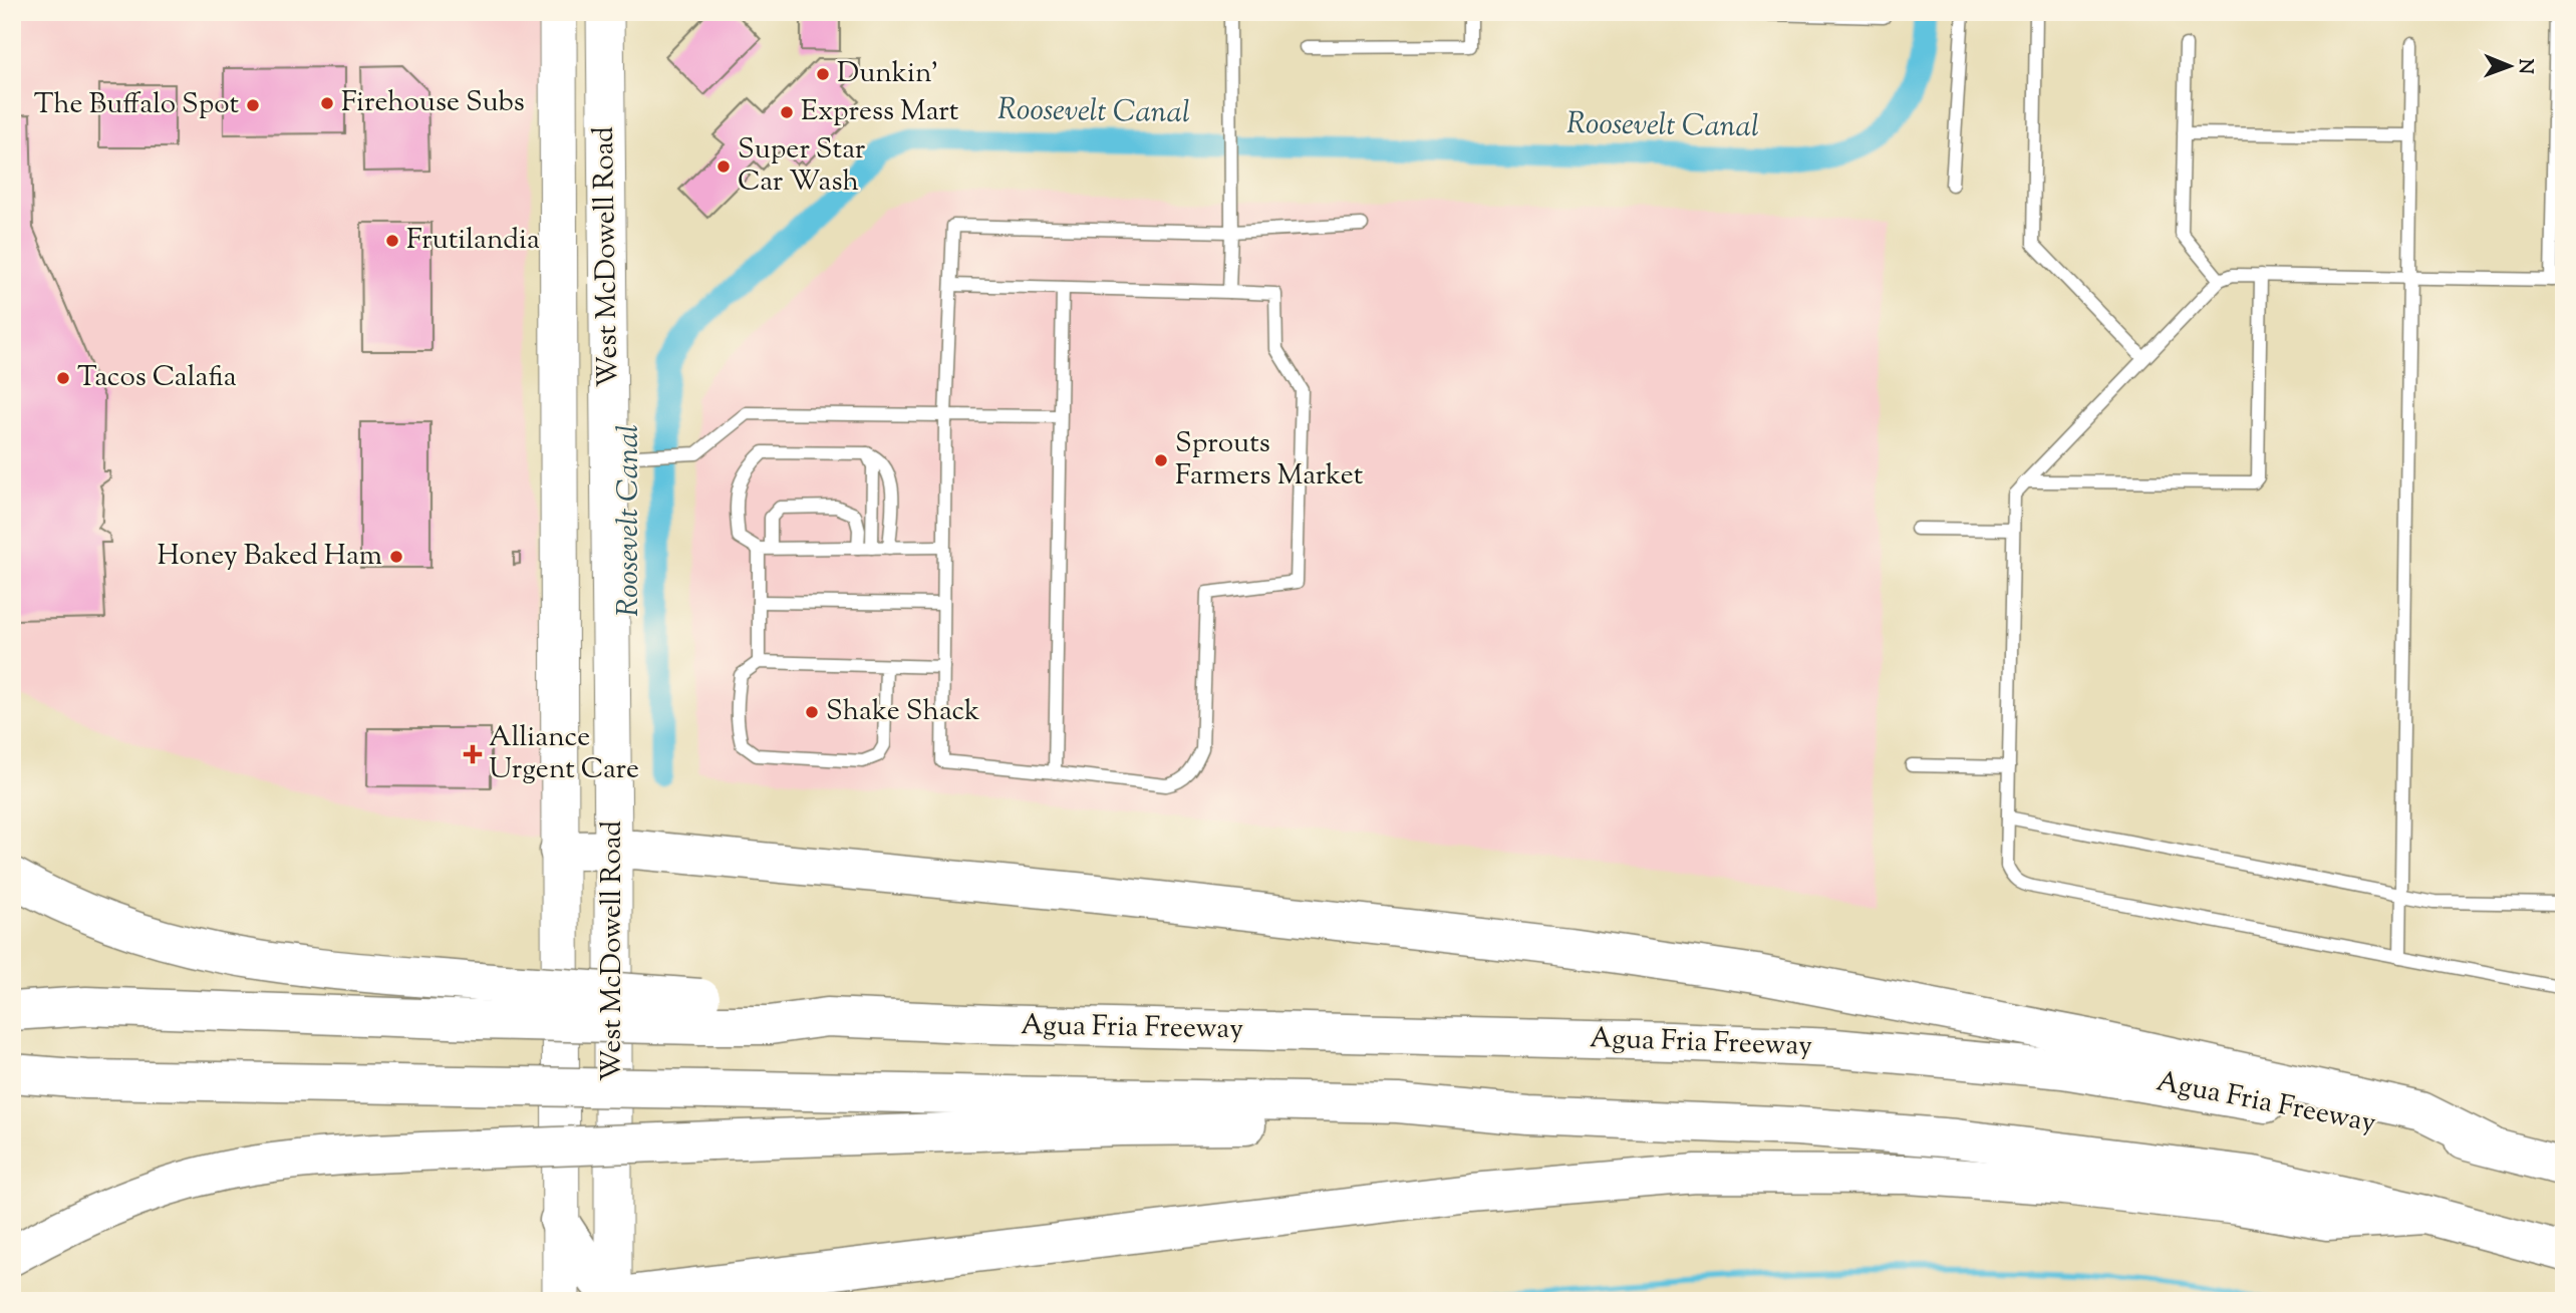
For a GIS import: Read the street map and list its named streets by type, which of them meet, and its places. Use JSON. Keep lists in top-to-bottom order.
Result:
{
  "streets": {
    "highway": ["Agua Fria Freeway"],
    "main road": ["West McDowell Road"]
  },
  "water": ["Roosevelt Canal"],
  "places": {
    "other": [
      "Dunkin'",
      "Firehouse Subs",
      "The Buffalo Spot",
      "Express Mart",
      "Super Star Car Wash",
      "Frutilandia",
      "Tacos Calafia",
      "Sprouts Farmers Market",
      "Honey Baked Ham",
      "Shake Shack"
    ],
    "health": ["Alliance Urgent Care"]
  },
  "north": "right"
}
